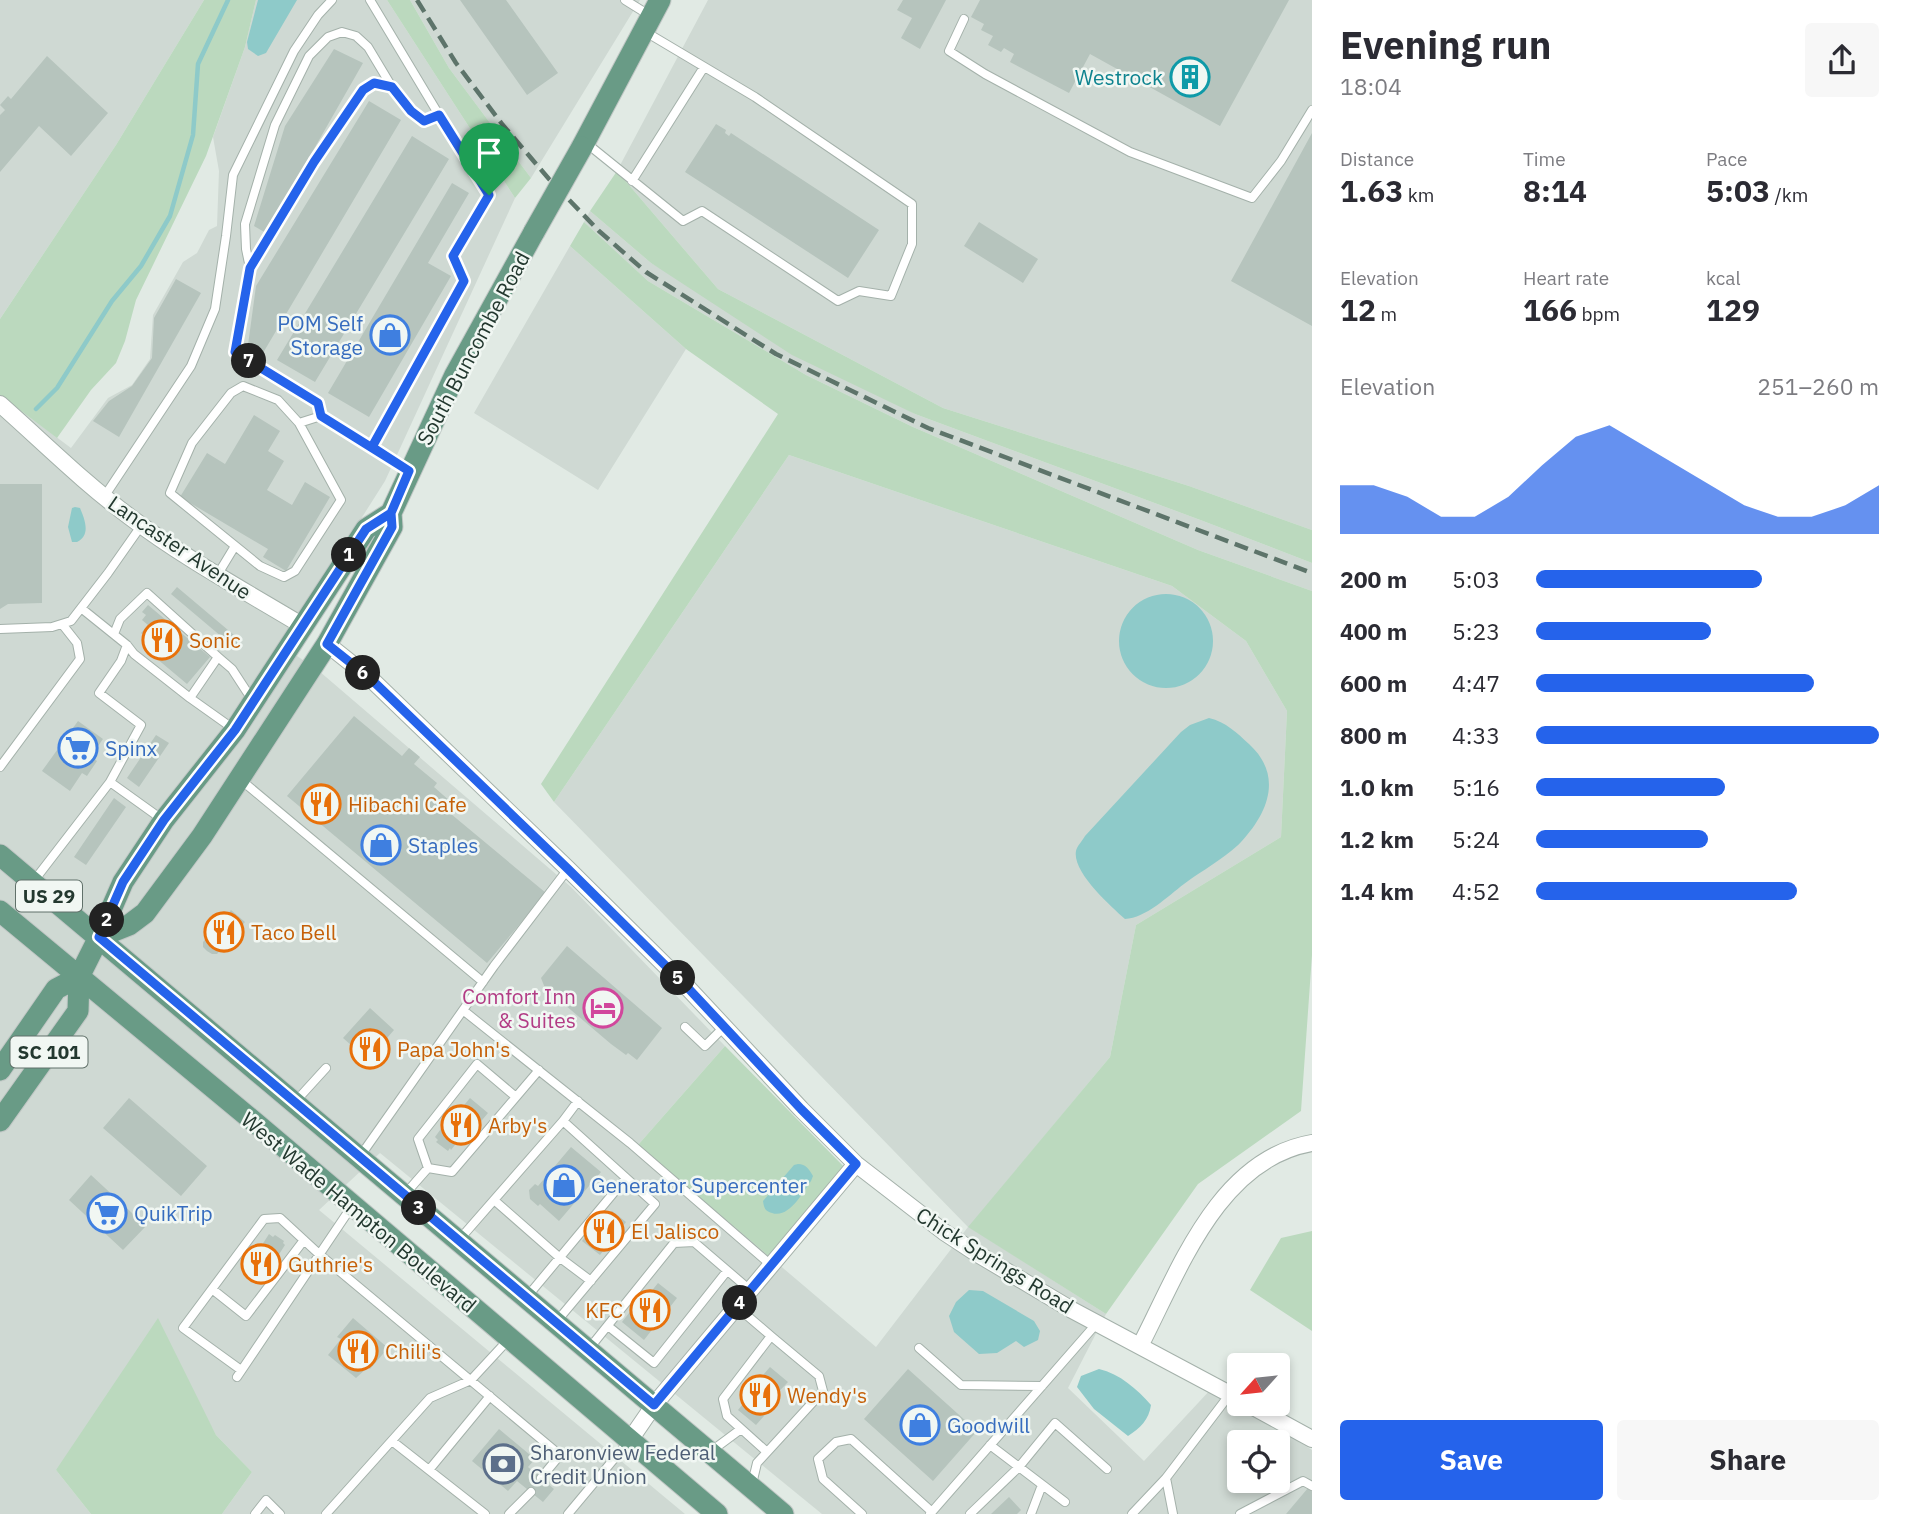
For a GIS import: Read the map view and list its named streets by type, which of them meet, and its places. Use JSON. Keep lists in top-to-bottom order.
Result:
{
  "streets": {
    "main road": [
      "South Buncombe Road",
      "US 29",
      "SC 101",
      "West Wade Hampton Boulevard"
    ],
    "street": ["Lancaster Avenue", "Chick Springs Road"]
  },
  "crossings": [
    ["South Buncombe Road", "West Wade Hampton Boulevard"],
    ["South Buncombe Road", "Chick Springs Road"],
    ["SC 101", "West Wade Hampton Boulevard"]
  ],
  "places": {
    "building": ["Westrock"],
    "shop": [
      "POM Self Storage",
      "Staples",
      "Generator Supercenter",
      "Goodwill"
    ],
    "restaurant": [
      "Sonic",
      "Hibachi Cafe",
      "Taco Bell",
      "Papa John's",
      "Arby's",
      "El Jalisco",
      "Guthrie's",
      "KFC",
      "Chili's",
      "Wendy's"
    ],
    "supermarket": ["Spinx", "QuikTrip"],
    "hotel": ["Comfort Inn & Suites"],
    "bank": ["Sharonview Federal Credit Union"]
  },
  "north": "bottom left",
  "page": {
    "heading": ["Evening run", "18:04"],
    "stats": [
      ["Distance", "1.63 km"],
      ["Time", "8:14"],
      ["Pace", "5:03 /km"],
      ["Elevation", "12 m"],
      ["Heart rate", "166 bpm"],
      ["kcal", "129"]
    ],
    "pins": [
      "7",
      "1",
      "6",
      "2",
      "5",
      "3",
      "4"
    ],
    "chart": ["Elevation", "251–260 m"],
    "list": [
      {
        "name": "200 m",
        "note": "5:03"
      },
      {
        "name": "400 m",
        "note": "5:23"
      },
      {
        "name": "600 m",
        "note": "4:47"
      },
      {
        "name": "800 m",
        "note": "4:33"
      },
      {
        "name": "1.0 km",
        "note": "5:16"
      },
      {
        "name": "1.2 km",
        "note": "5:24"
      },
      {
        "name": "1.4 km",
        "note": "4:52"
      }
    ],
    "buttons": ["Save", "Share"]
  }
}
